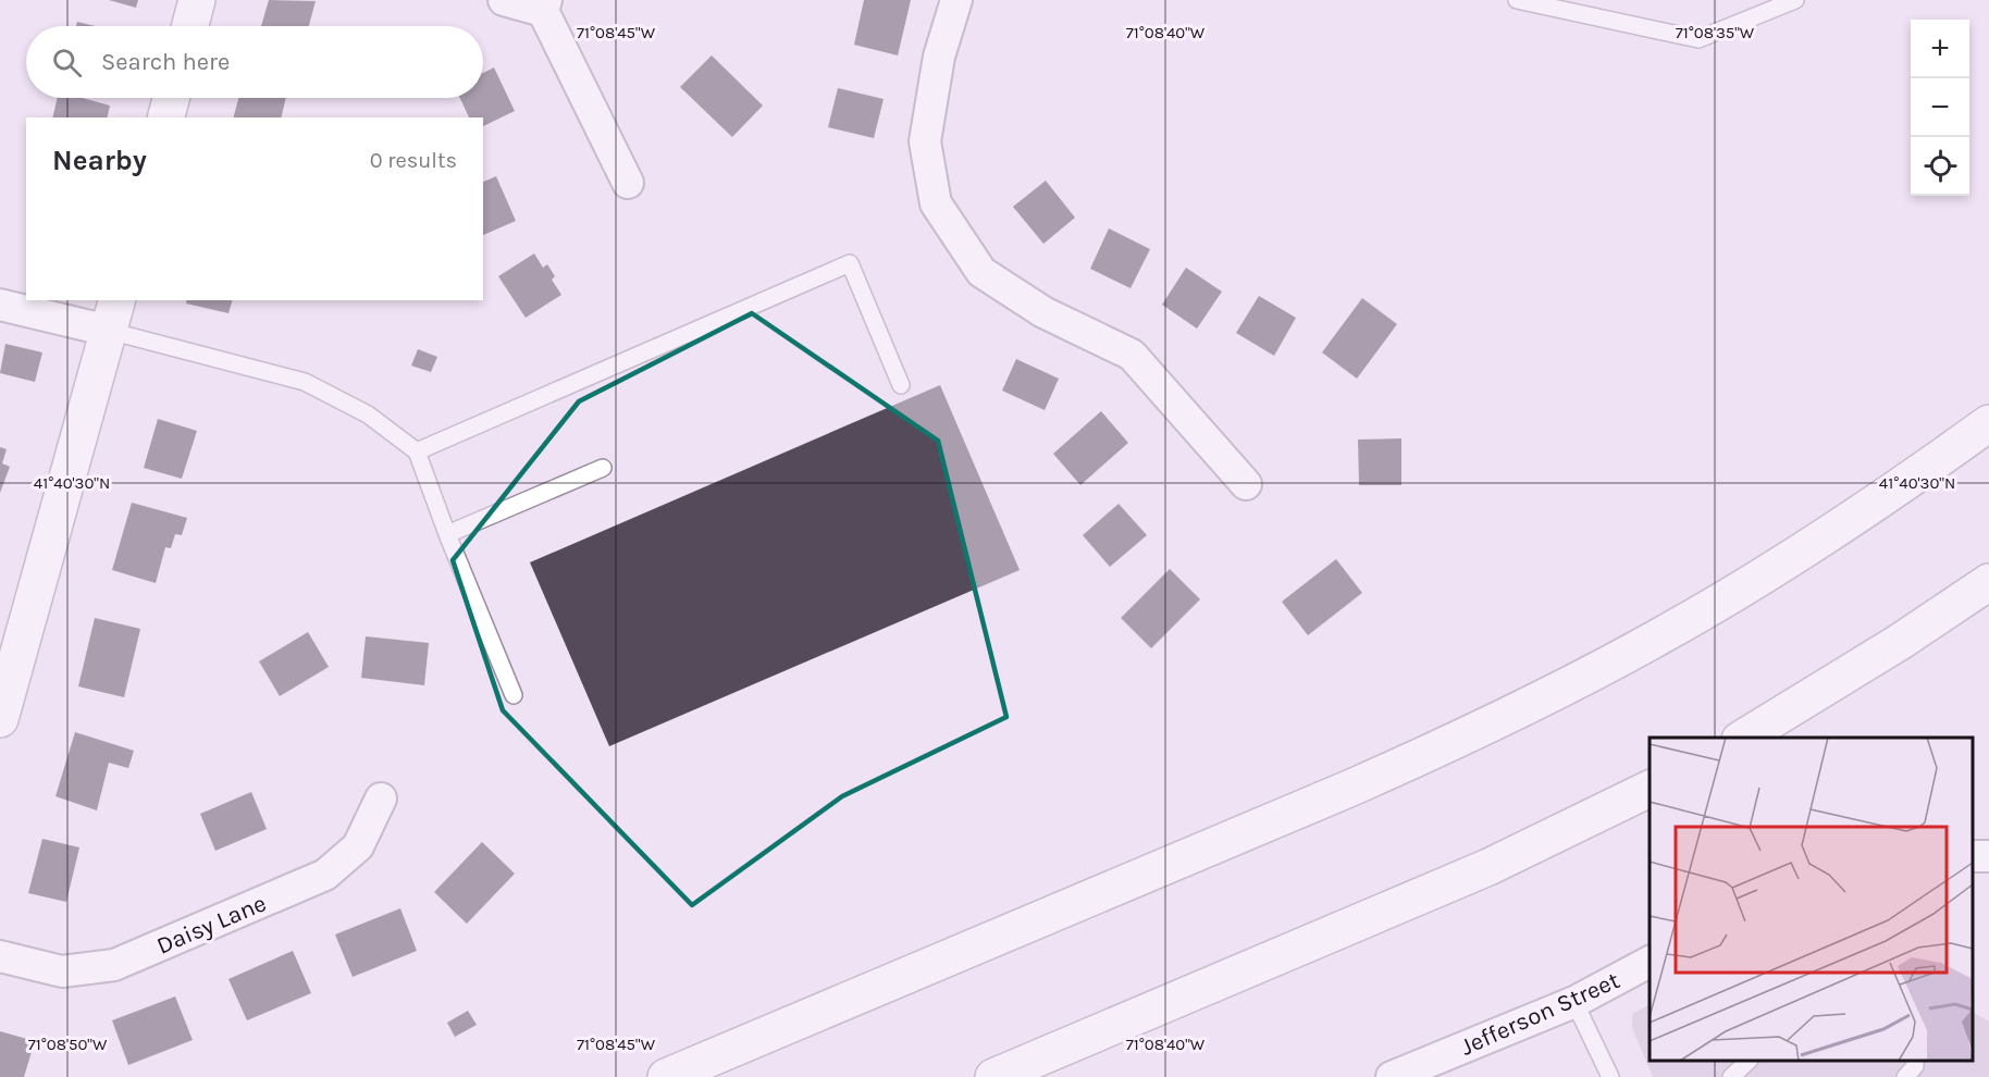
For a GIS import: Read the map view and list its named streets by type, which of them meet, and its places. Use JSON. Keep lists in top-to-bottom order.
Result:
{
  "streets": {
    "street": ["Daisy Lane", "Jefferson Street"]
  },
  "page": {
    "map_buttons": ["+", "−"],
    "search": "Search here",
    "heading": ["Nearby", "0 results"]
  },
  "coordinates": [
    "71°08'45\"W",
    "71°08'40\"W",
    "71°08'35\"W",
    "41°40'30\"N",
    "71°08'50\"W"
  ]
}
